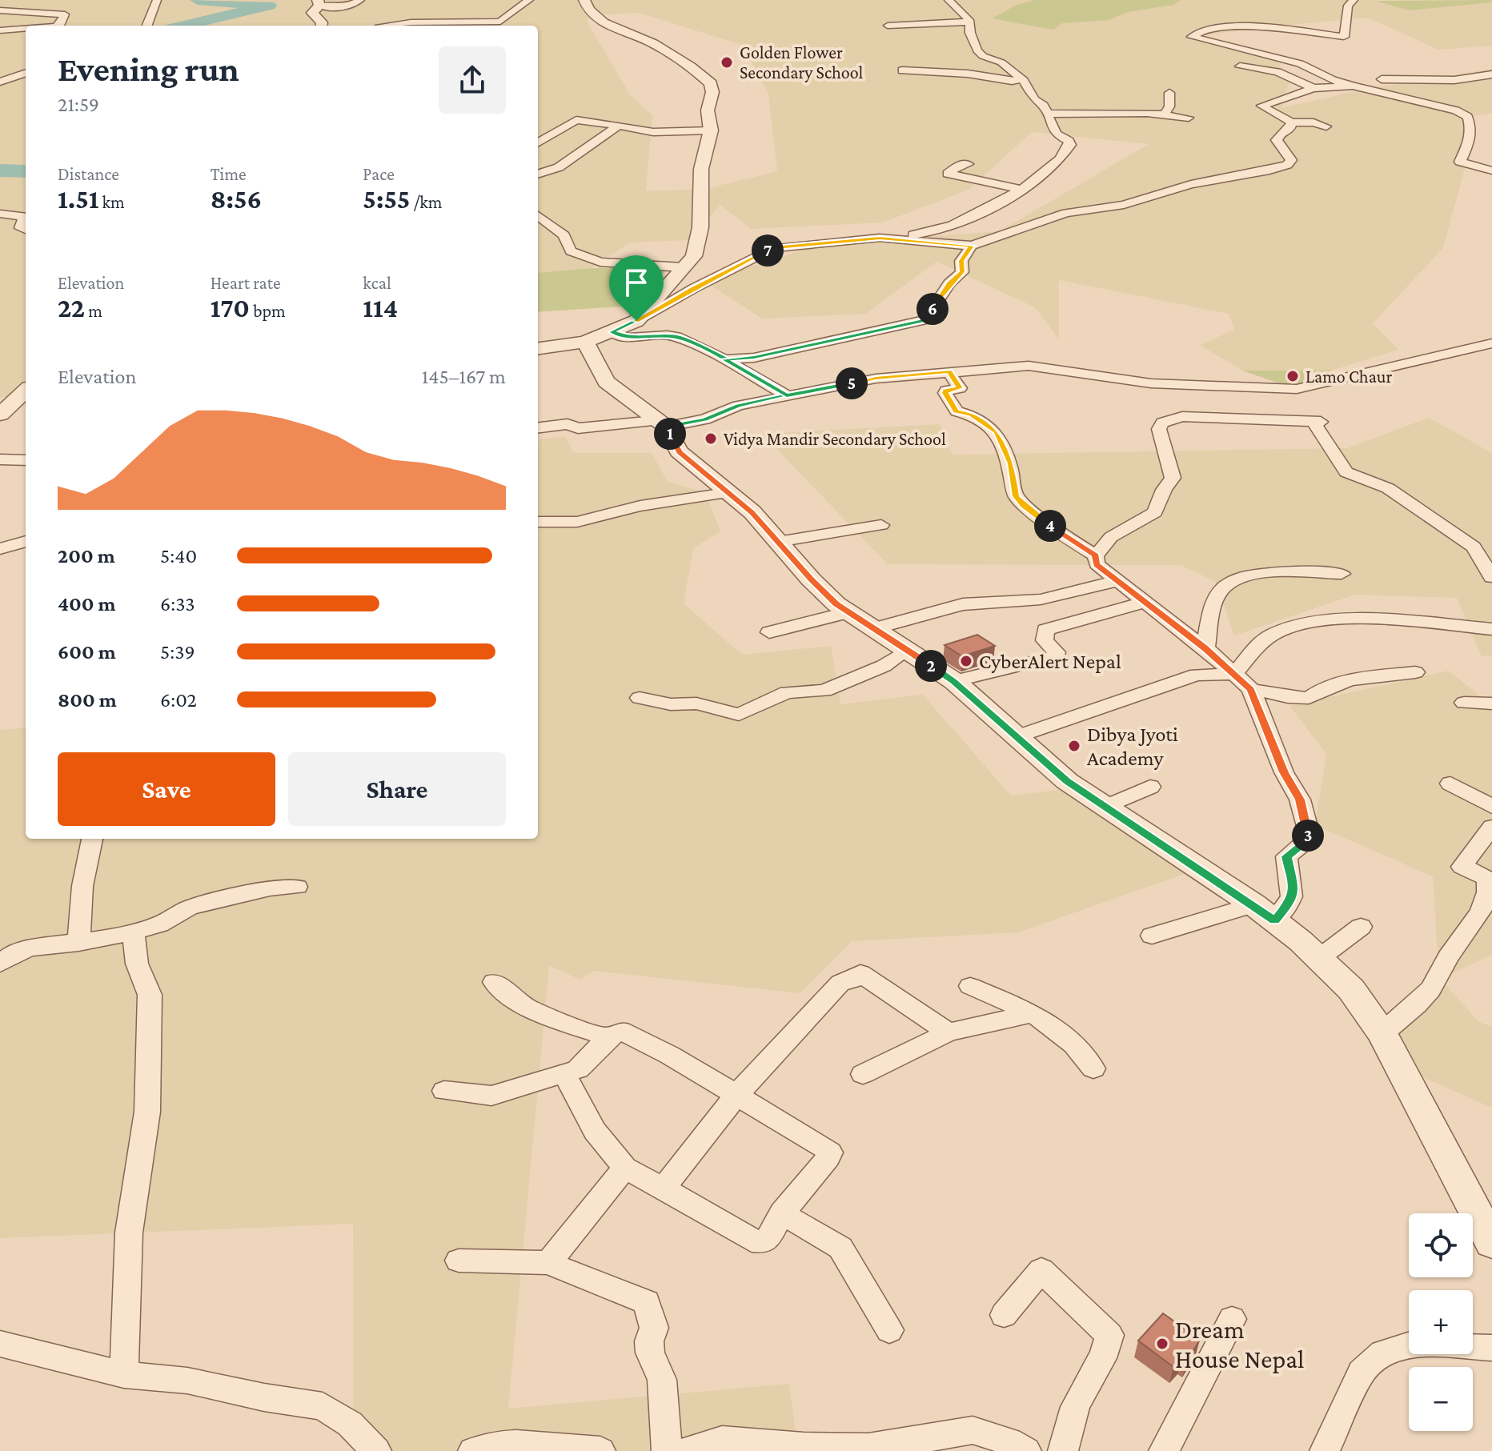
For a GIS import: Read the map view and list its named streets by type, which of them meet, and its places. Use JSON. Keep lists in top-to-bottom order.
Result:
{
  "places": [
    "Golden Flower Secondary School",
    "Lamo Chaur",
    "Vidya Mandir Secondary School",
    "CyberAlert Nepal",
    "Dibya Jyoti Academy",
    "Dream House Nepal"
  ],
  "page": {
    "heading": ["Evening run", "21:59"],
    "stats": [
      ["Distance", "1.51 km"],
      ["Time", "8:56"],
      ["Pace", "5:55 /km"],
      ["Elevation", "22 m"],
      ["Heart rate", "170 bpm"],
      ["kcal", "114"]
    ],
    "pins": [
      "7",
      "6",
      "5",
      "1",
      "4",
      "2",
      "3"
    ],
    "chart": ["Elevation", "145–167 m"],
    "list": [
      {
        "name": "200 m",
        "note": "5:40"
      },
      {
        "name": "400 m",
        "note": "6:33"
      },
      {
        "name": "600 m",
        "note": "5:39"
      },
      {
        "name": "800 m",
        "note": "6:02"
      }
    ],
    "buttons": ["Save", "Share"],
    "map_buttons": ["+", "−"]
  }
}
